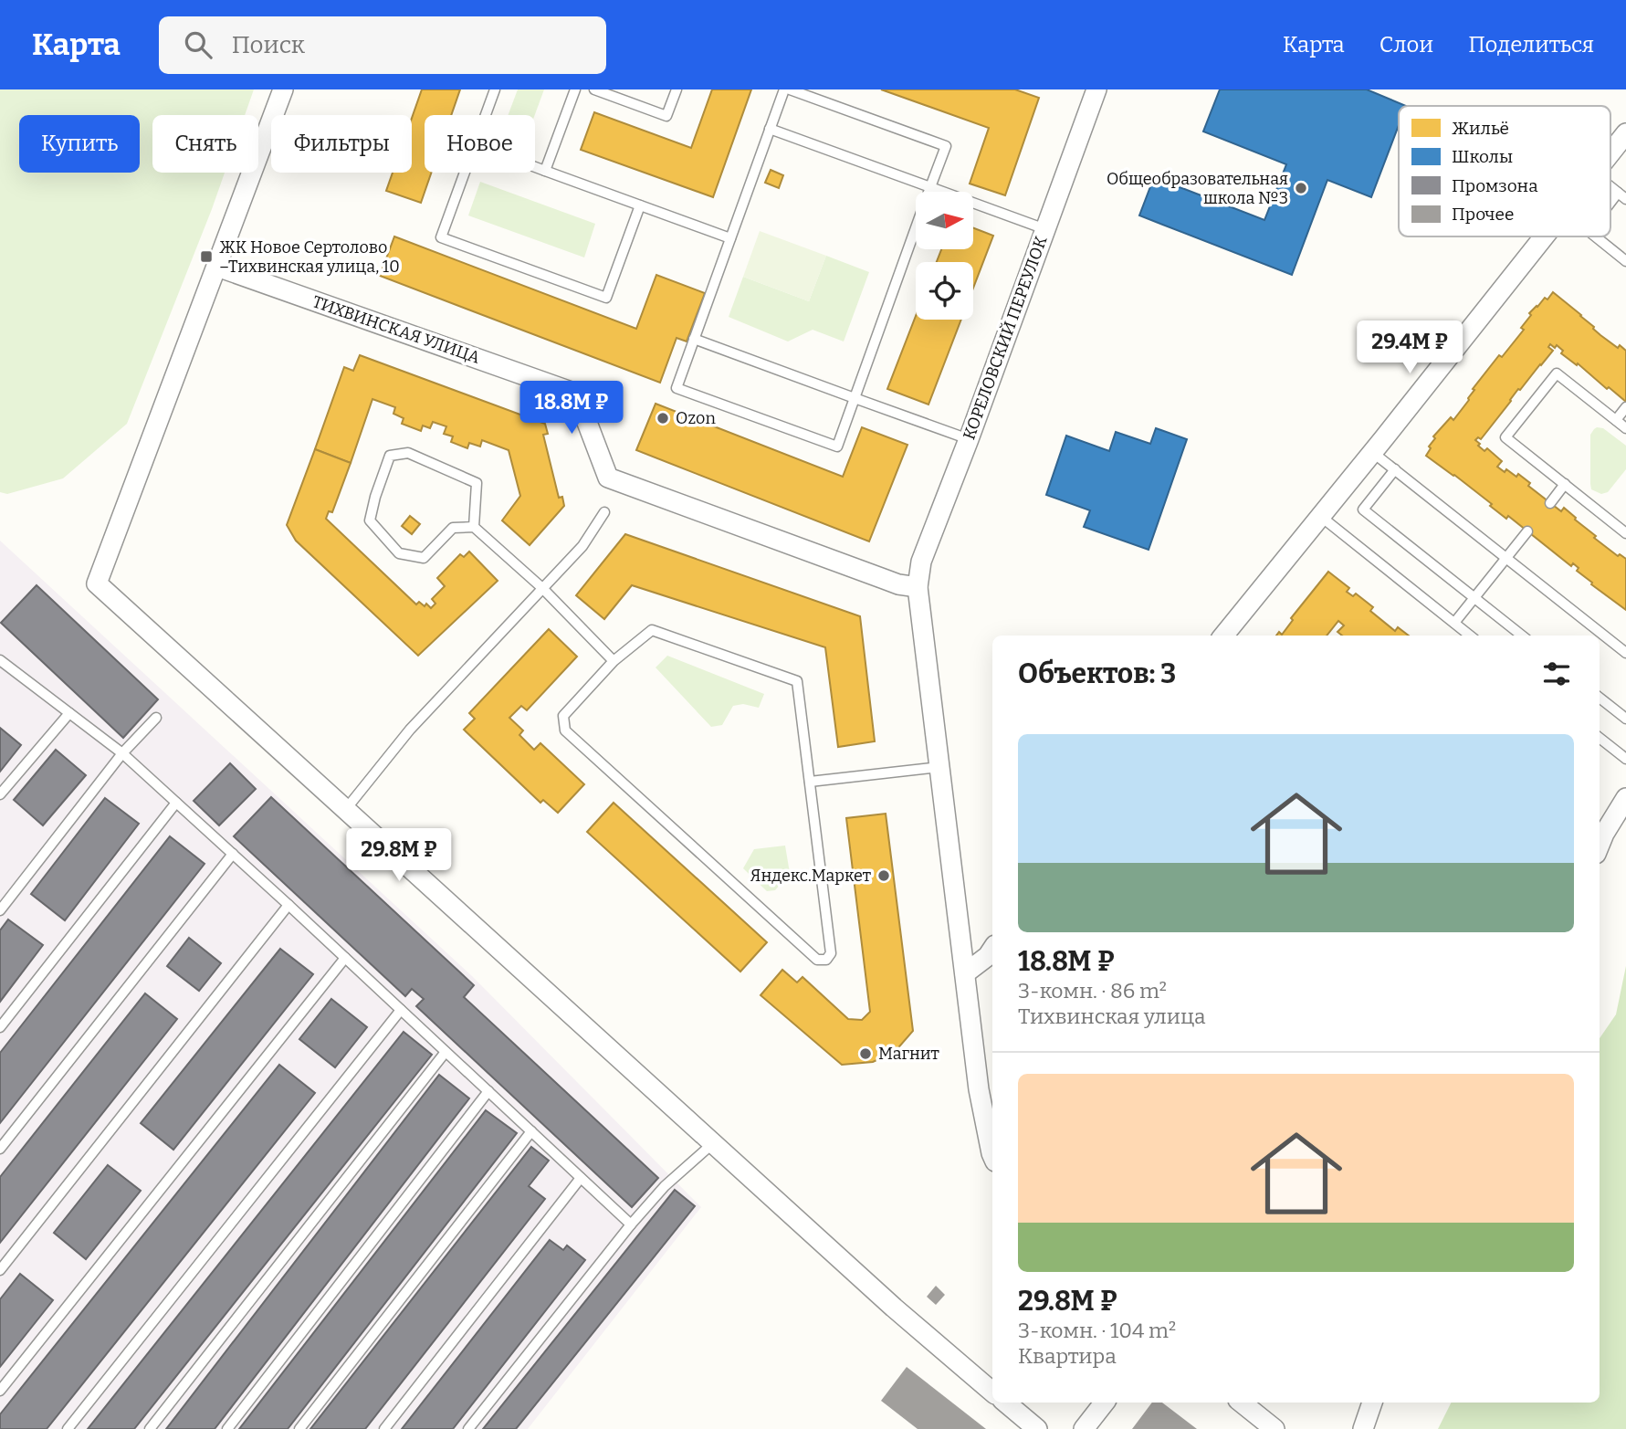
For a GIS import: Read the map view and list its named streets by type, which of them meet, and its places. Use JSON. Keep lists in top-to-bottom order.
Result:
{
  "streets": {
    "street": ["ТИХВИНСКАЯ УЛИЦА", "КОРЕЛОВСКИЙ ПЕРЕУЛОК"]
  },
  "crossings": [
    ["ТИХВИНСКАЯ УЛИЦА", "КОРЕЛОВСКИЙ ПЕРЕУЛОК"]
  ],
  "places": {
    "other": [
      "Общеобразовательная школа №3",
      "Ozon",
      "Яндекс.Маркет",
      "Магнит"
    ],
    "transit": ["ЖК Новое Сертолово –Тихвинская улица, 10"]
  },
  "legend": [
    "Жильё",
    "Школы",
    "Промзона",
    "Прочее"
  ],
  "north": "right",
  "page": {
    "header": "Карта",
    "search": "Поиск",
    "nav": ["Карта", "Слои", "Поделиться"],
    "chip": [
      "Купить",
      "Снять",
      "Фильтры",
      "Новое"
    ],
    "price": ["29.4M ₽", "18.8M ₽", "29.8M ₽"],
    "heading": "Объектов: 3",
    "list": [
      {
        "name": "18.8M ₽",
        "note": "3-комн. · 86 m² · Тихвинская улица"
      },
      {
        "name": "29.8M ₽",
        "note": "3-комн. · 104 m² · Квартира"
      }
    ]
  }
}
